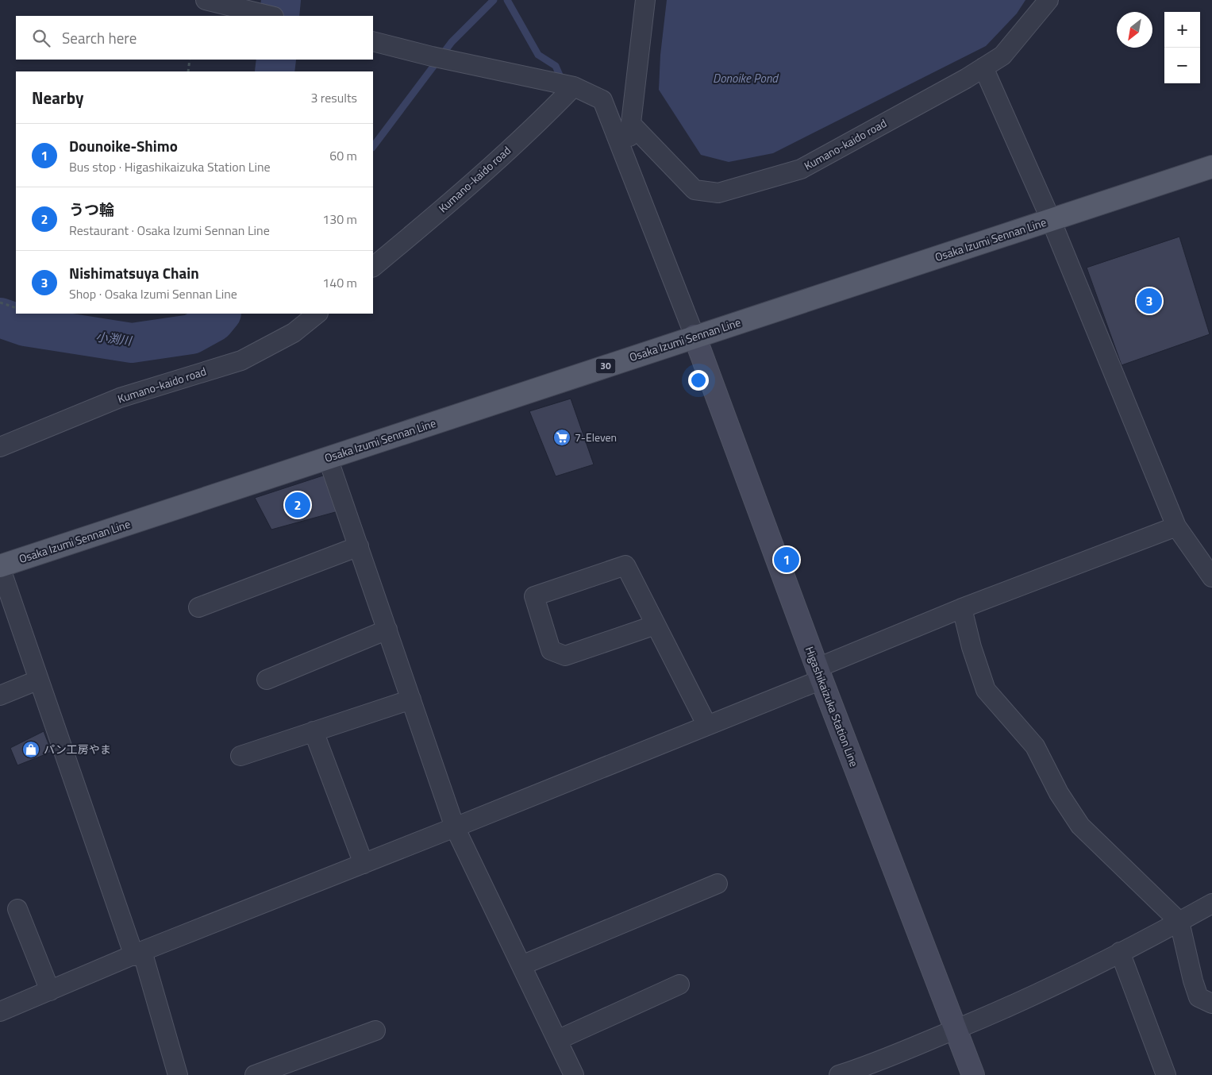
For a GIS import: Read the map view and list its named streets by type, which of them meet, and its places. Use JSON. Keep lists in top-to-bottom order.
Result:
{
  "streets": {
    "main road": ["Osaka Izumi Sennan Line", "30", "Higashikaizuka Station Line"],
    "street": ["Kumano-kaido road"]
  },
  "crossings": [
    ["Osaka Izumi Sennan Line", "Higashikaizuka Station Line"]
  ],
  "water": ["Donoike Pond", "小渕川"],
  "places": {
    "supermarket": ["7-Eleven"],
    "shop": ["パン工房やま"]
  },
  "north": "bottom left",
  "page": {
    "map_buttons": ["+", "−"],
    "search": "Search here",
    "heading": ["Nearby", "3 results"],
    "list": [
      {
        "mark": "1",
        "name": "Dounoike-Shimo",
        "note": "Bus stop · Higashikaizuka Station Line",
        "value": "60 m"
      },
      {
        "mark": "2",
        "name": "うつ輪",
        "note": "Restaurant · Osaka Izumi Sennan Line",
        "value": "130 m"
      },
      {
        "mark": "3",
        "name": "Nishimatsuya Chain",
        "note": "Shop · Osaka Izumi Sennan Line",
        "value": "140 m"
      }
    ],
    "pins": ["3", "2", "1"]
  }
}
